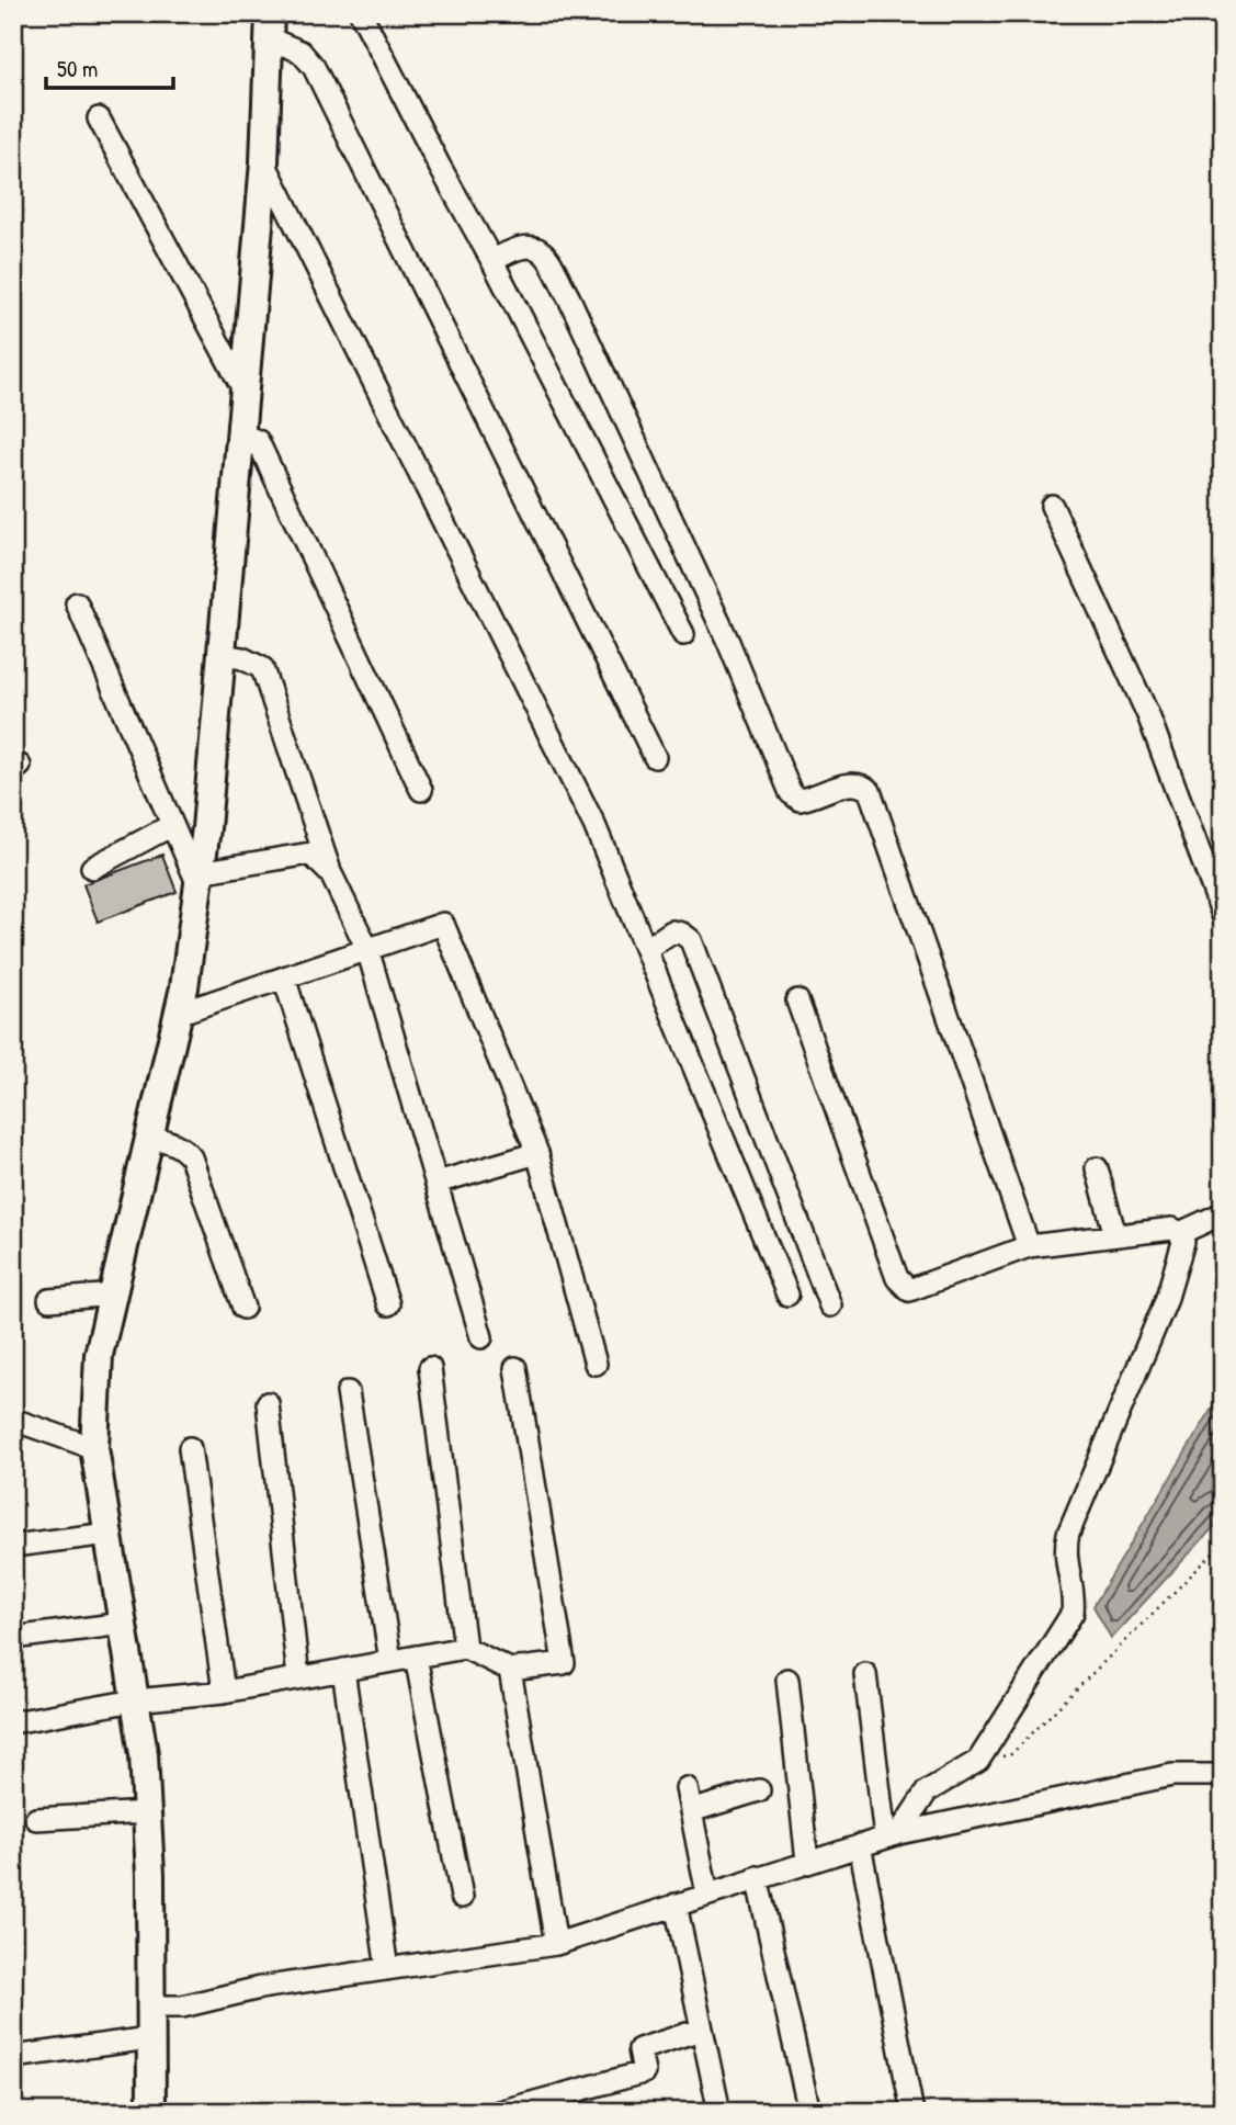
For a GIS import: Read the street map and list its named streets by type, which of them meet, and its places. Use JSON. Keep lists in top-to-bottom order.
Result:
{
  "scale_bar": "50 m"
}
